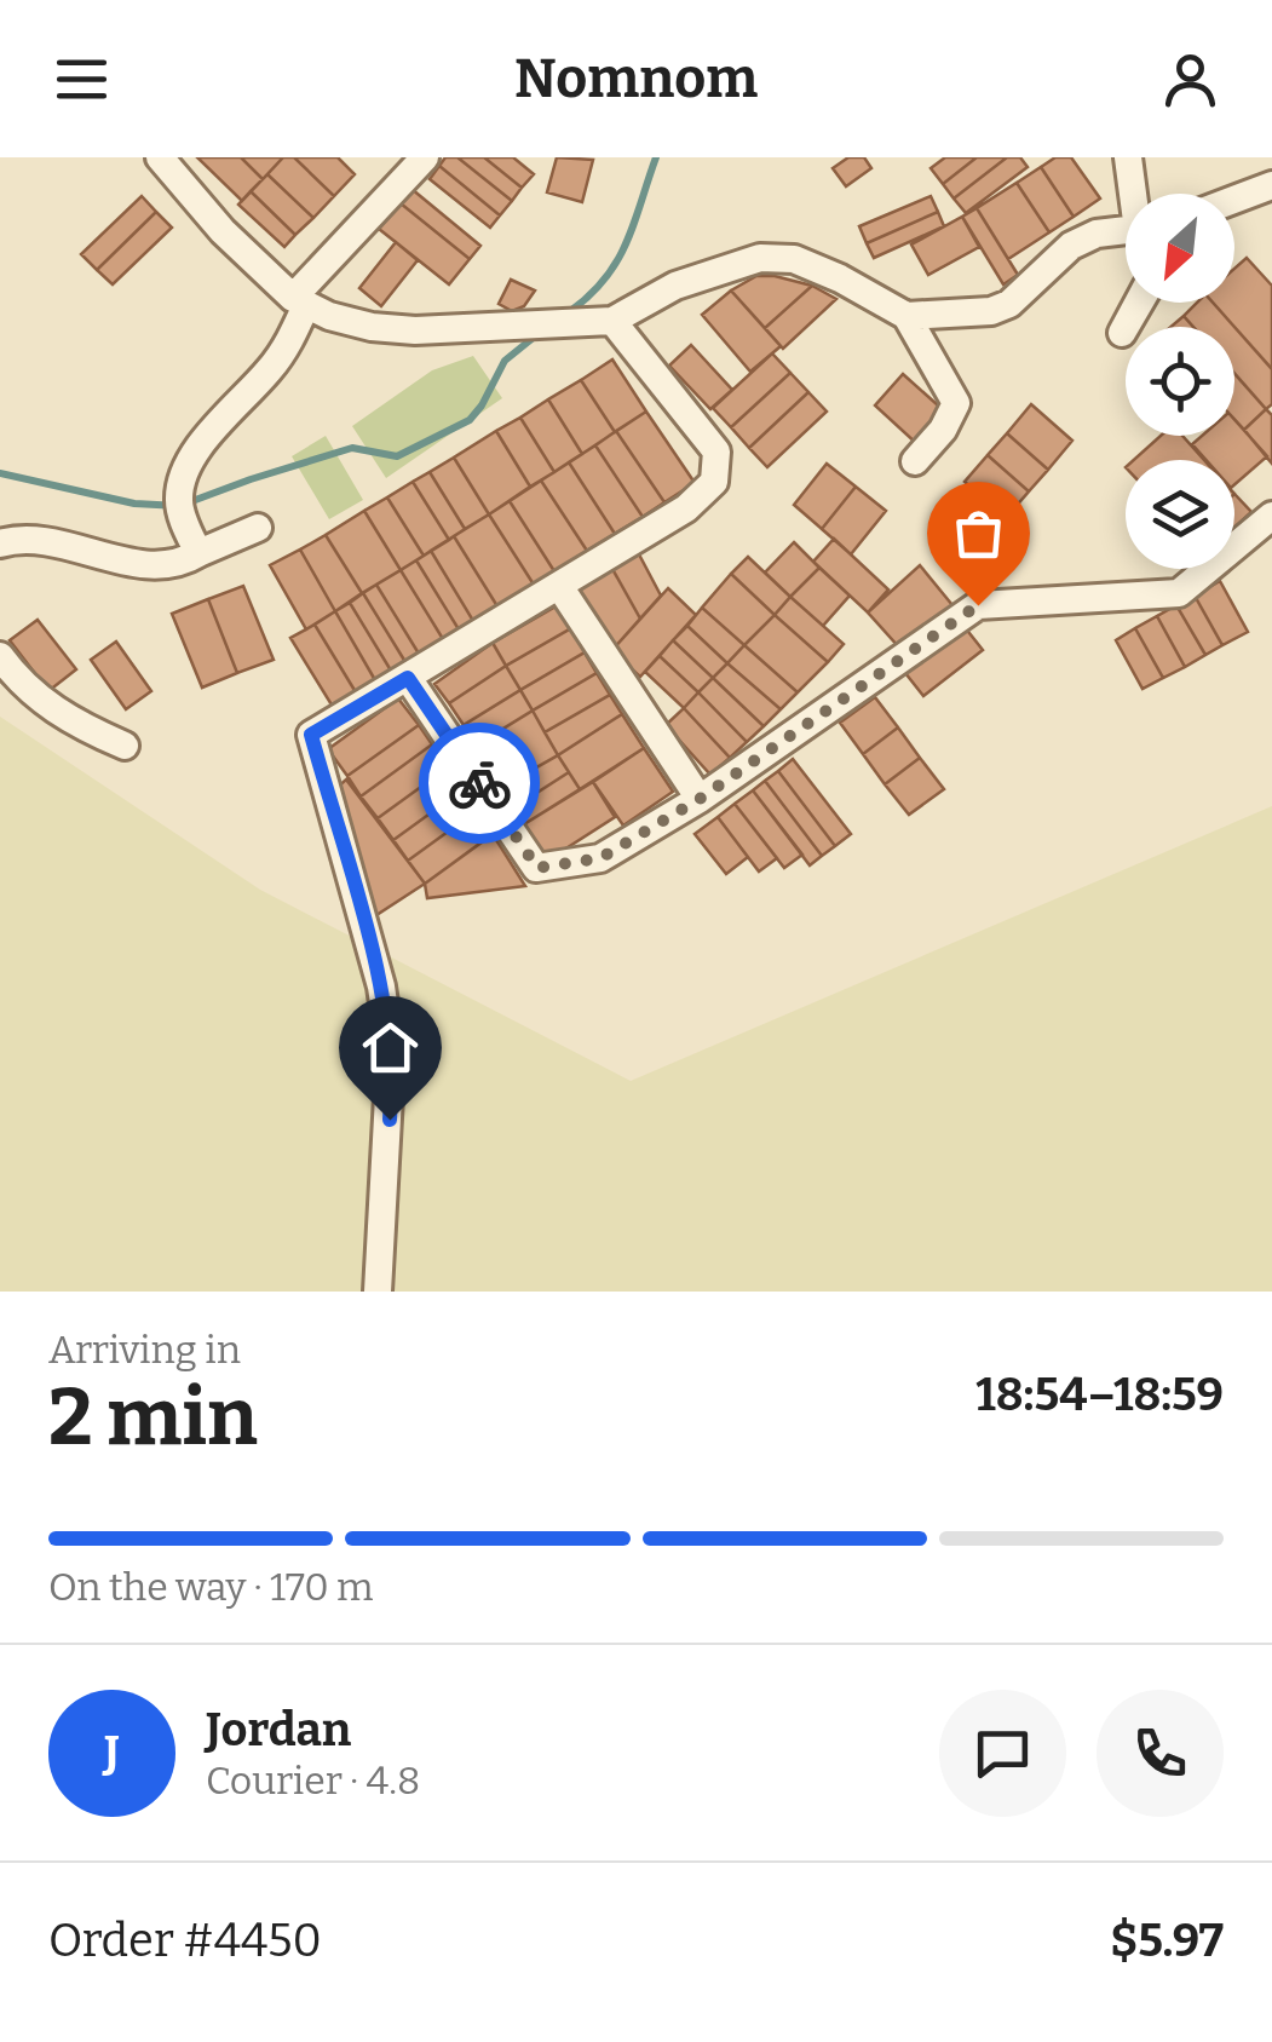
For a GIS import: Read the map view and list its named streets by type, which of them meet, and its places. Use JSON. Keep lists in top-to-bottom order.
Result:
{
  "north": "bottom left",
  "page": {
    "header": "Nomnom",
    "heading": ["2 min", "Arriving in", "18:54–18:59"],
    "panel": [
      "Jordan",
      "Courier · 4.8",
      "Order #4450",
      "$5.97"
    ],
    "bar": "On the way · 170 m",
    "round": "J"
  }
}
